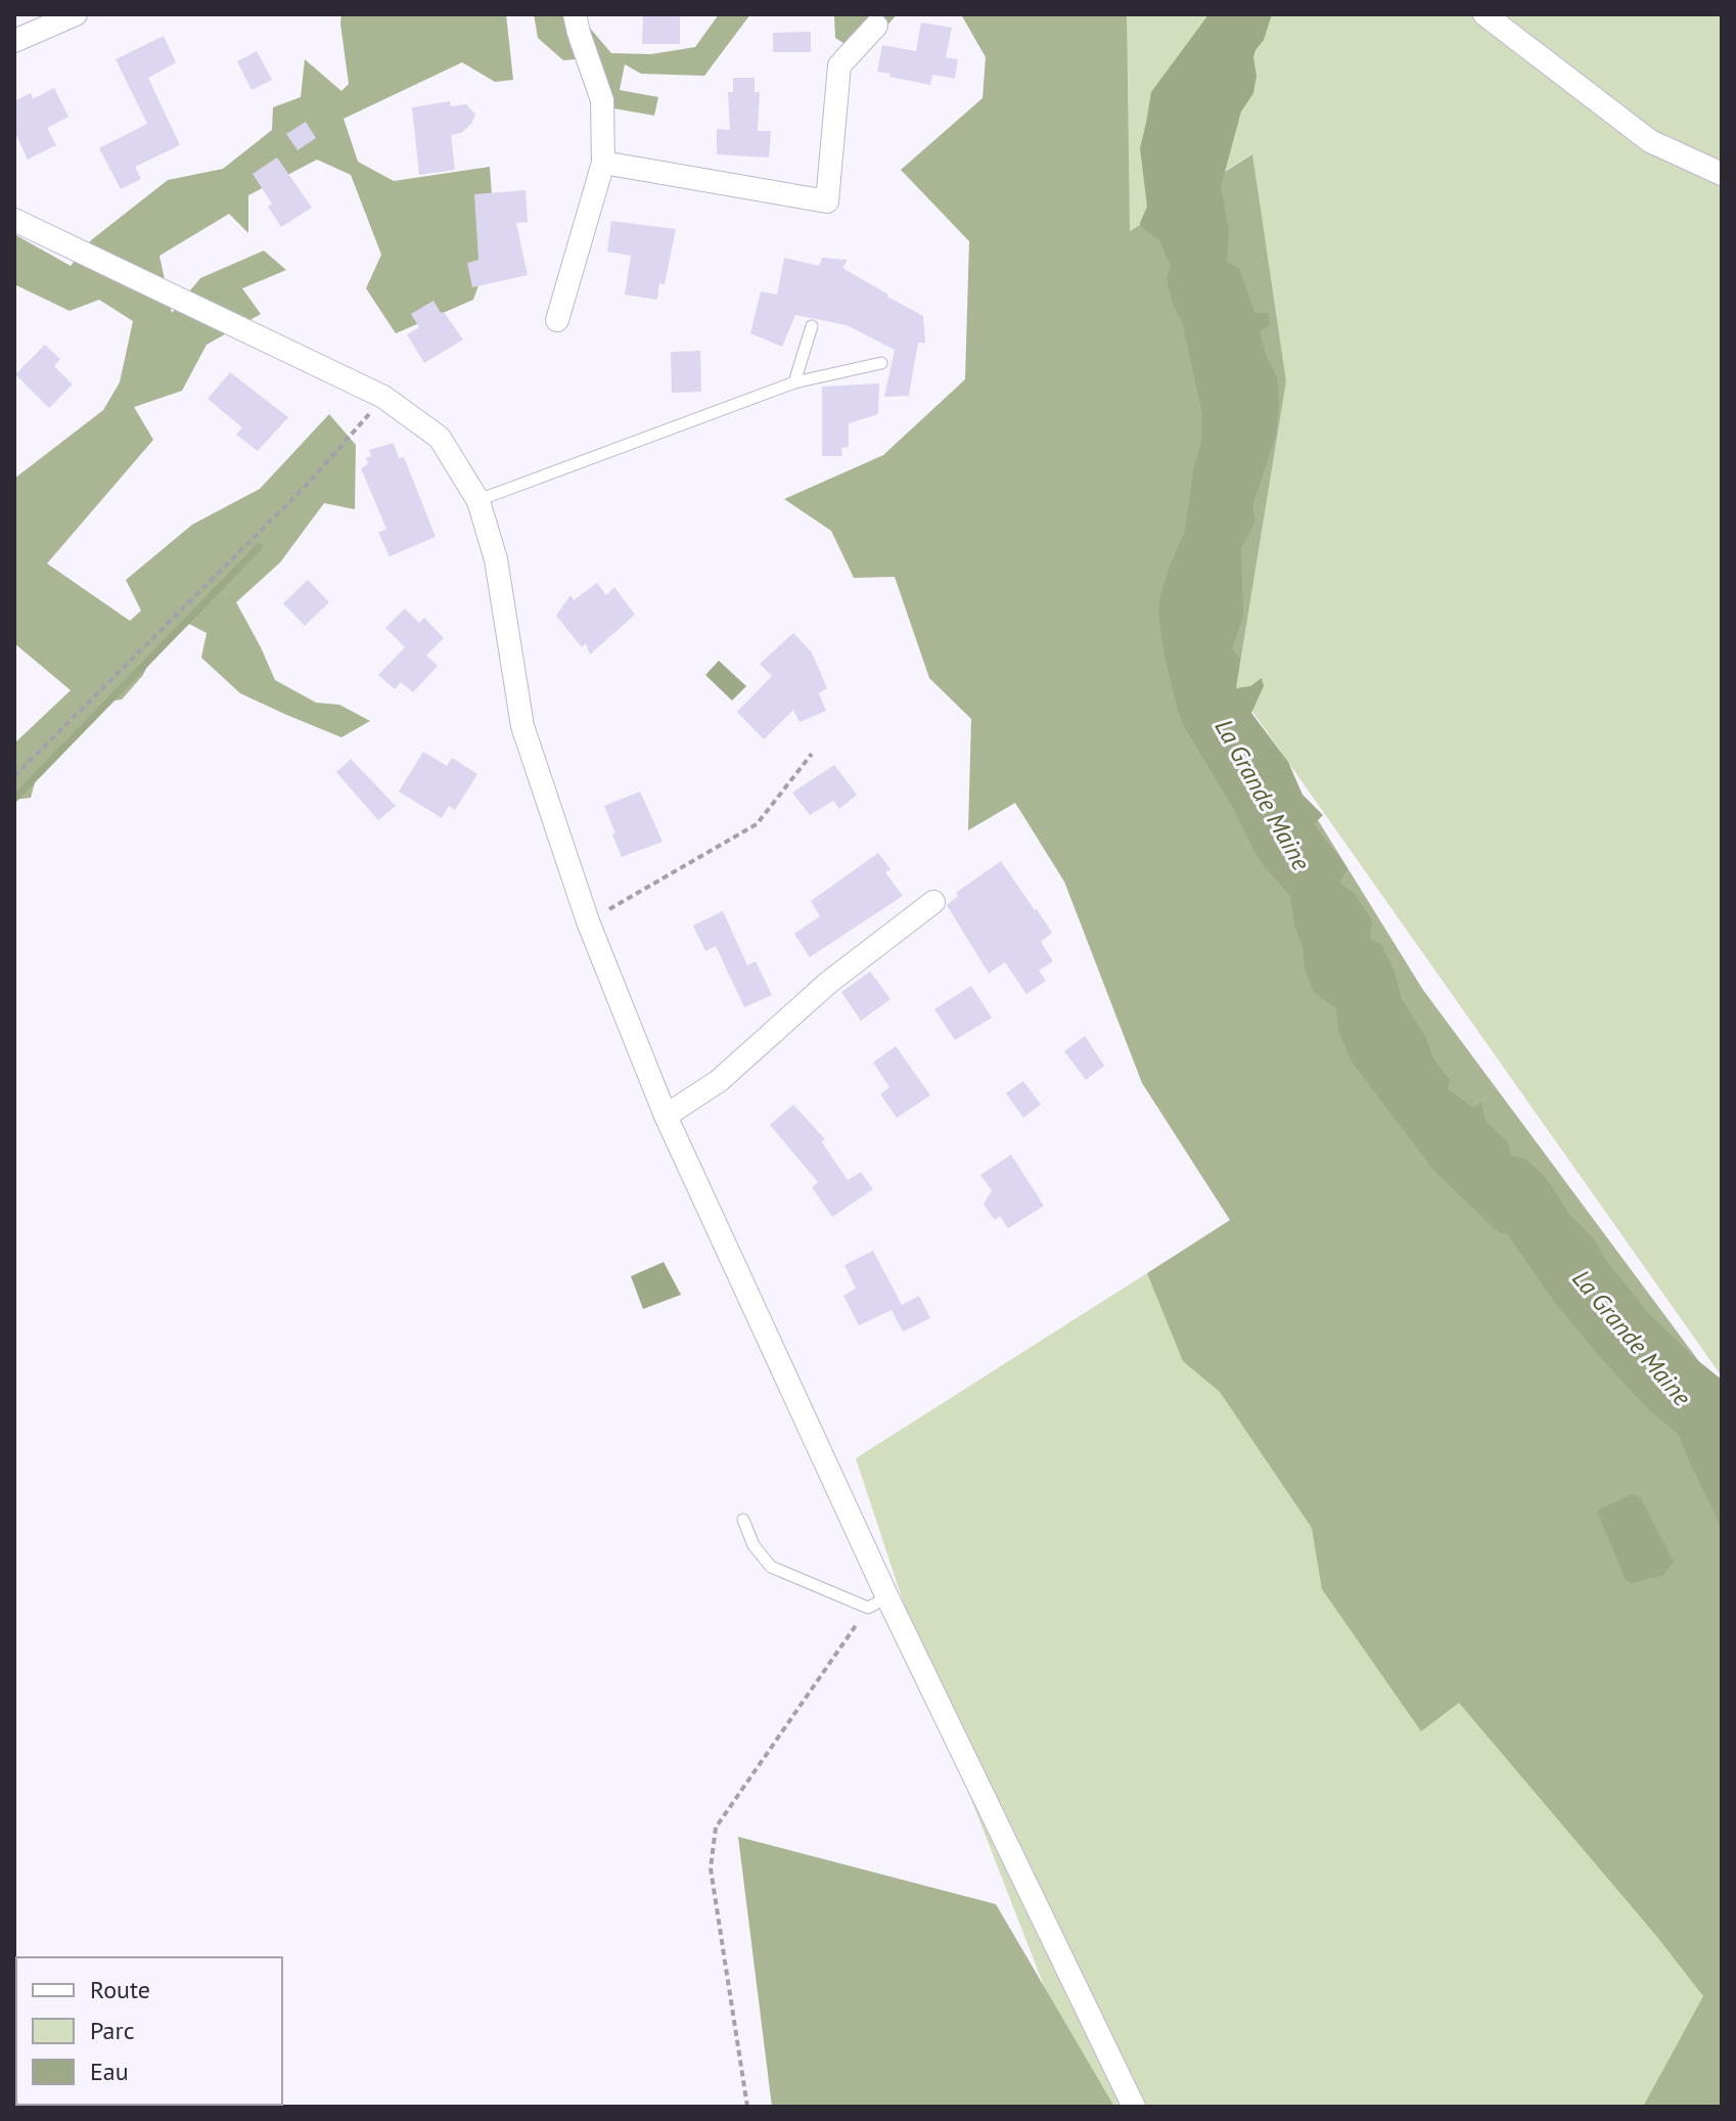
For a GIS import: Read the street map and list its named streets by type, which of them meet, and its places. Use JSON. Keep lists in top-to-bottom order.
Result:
{
  "water": ["La Grande Maine"],
  "legend": ["Route", "Parc", "Eau"]
}
